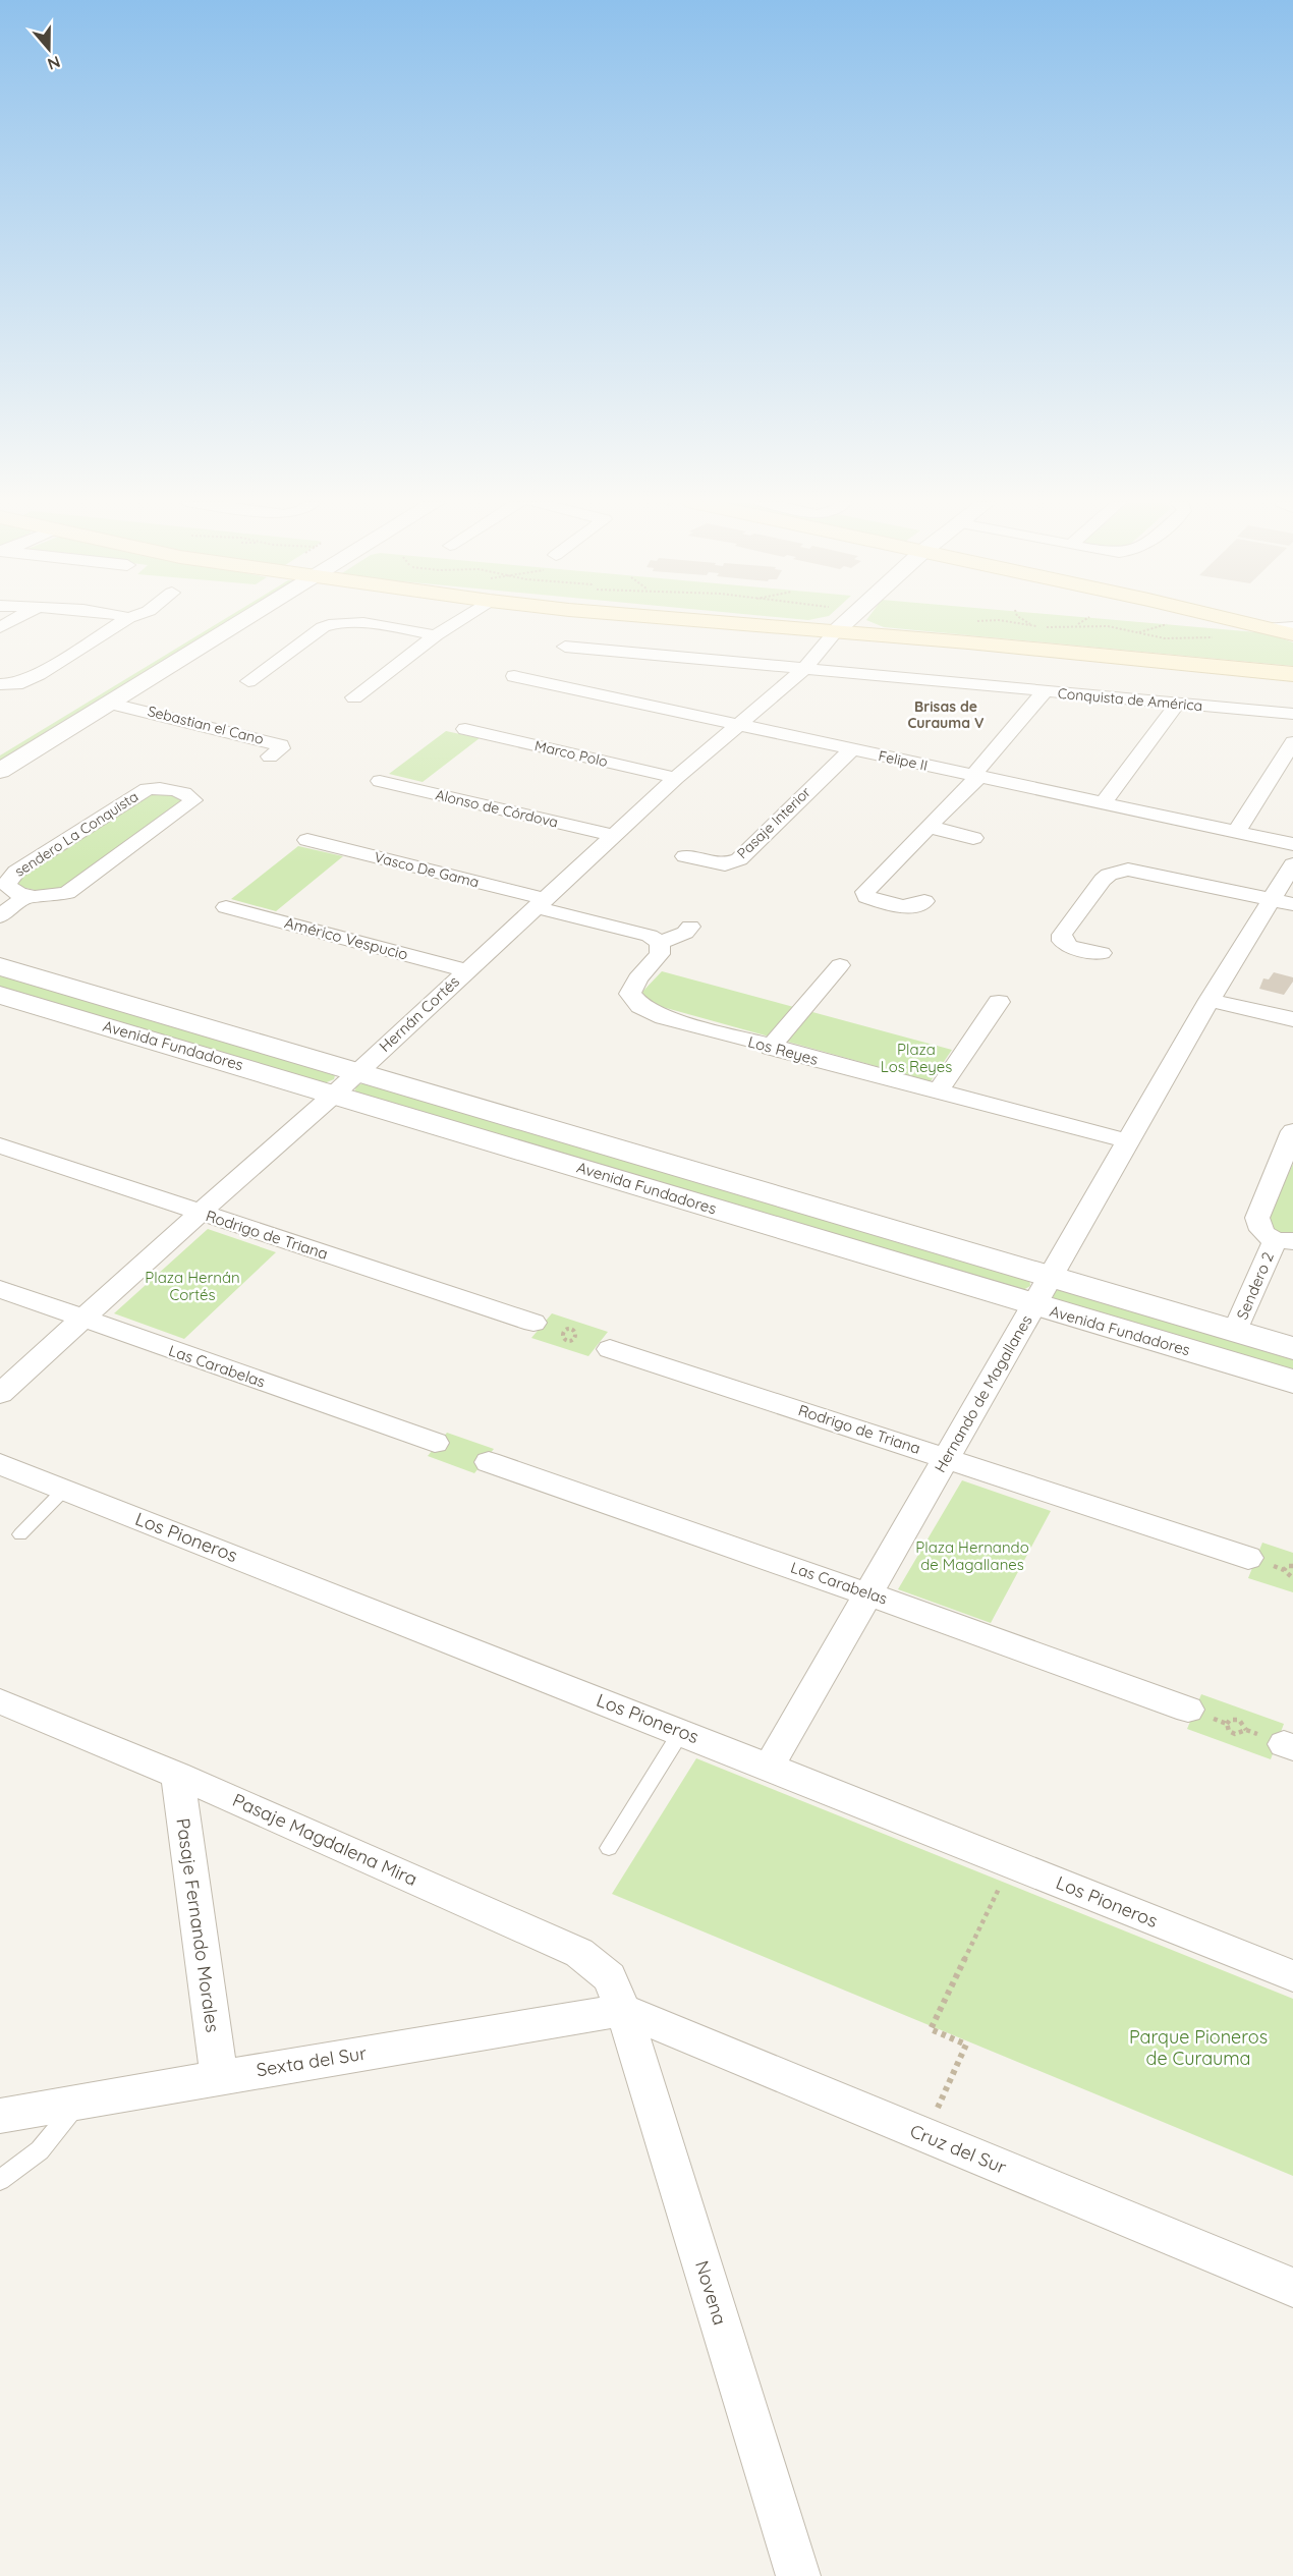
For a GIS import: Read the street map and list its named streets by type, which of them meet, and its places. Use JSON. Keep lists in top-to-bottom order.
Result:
{
  "streets": {
    "street": [
      "Conquista de América",
      "Sebastian el Cano",
      "Marco Polo",
      "Felipe II",
      "Alonso de Córdova",
      "Pasaje Interior",
      "sendero La Conquista",
      "Vasco De Gama",
      "Américo Vespucio",
      "Hernán Cortés",
      "Avenida Fundadores",
      "Los Reyes",
      "Rodrigo de Triana",
      "Sendero 2",
      "Las Carabelas",
      "Hernando de Magallanes",
      "Los Pioneros",
      "Pasaje Magdalena Mira",
      "Pasaje Fernando Morales",
      "Sexta del Sur",
      "Cruz del Sur",
      "Novena"
    ]
  },
  "crossings": [
    ["Conquista de América", "Hernán Cortés"],
    ["Marco Polo", "Hernán Cortés"],
    ["Felipe II", "Pasaje Interior"],
    ["Felipe II", "Hernán Cortés"],
    ["Alonso de Córdova", "Hernán Cortés"],
    ["Vasco De Gama", "Hernán Cortés"],
    ["Américo Vespucio", "Hernán Cortés"],
    ["Hernán Cortés", "Avenida Fundadores"],
    ["Hernán Cortés", "Rodrigo de Triana"],
    ["Hernán Cortés", "Las Carabelas"],
    ["Avenida Fundadores", "Sendero 2"],
    ["Avenida Fundadores", "Hernando de Magallanes"],
    ["Los Reyes", "Hernando de Magallanes"],
    ["Rodrigo de Triana", "Hernando de Magallanes"],
    ["Las Carabelas", "Hernando de Magallanes"],
    ["Hernando de Magallanes", "Los Pioneros"],
    ["Pasaje Magdalena Mira", "Pasaje Fernando Morales"],
    ["Pasaje Magdalena Mira", "Sexta del Sur"],
    ["Pasaje Magdalena Mira", "Cruz del Sur"],
    ["Pasaje Magdalena Mira", "Novena"],
    ["Pasaje Fernando Morales", "Sexta del Sur"],
    ["Sexta del Sur", "Cruz del Sur"],
    ["Sexta del Sur", "Novena"],
    ["Cruz del Sur", "Novena"]
  ],
  "districts": ["Brisas de Curauma V"],
  "parks": [
    "Plaza Los Reyes",
    "Plaza Hernán Cortés",
    "Plaza Hernando de Magallanes",
    "Parque Pioneros de Curauma"
  ],
  "north": "bottom"
}
